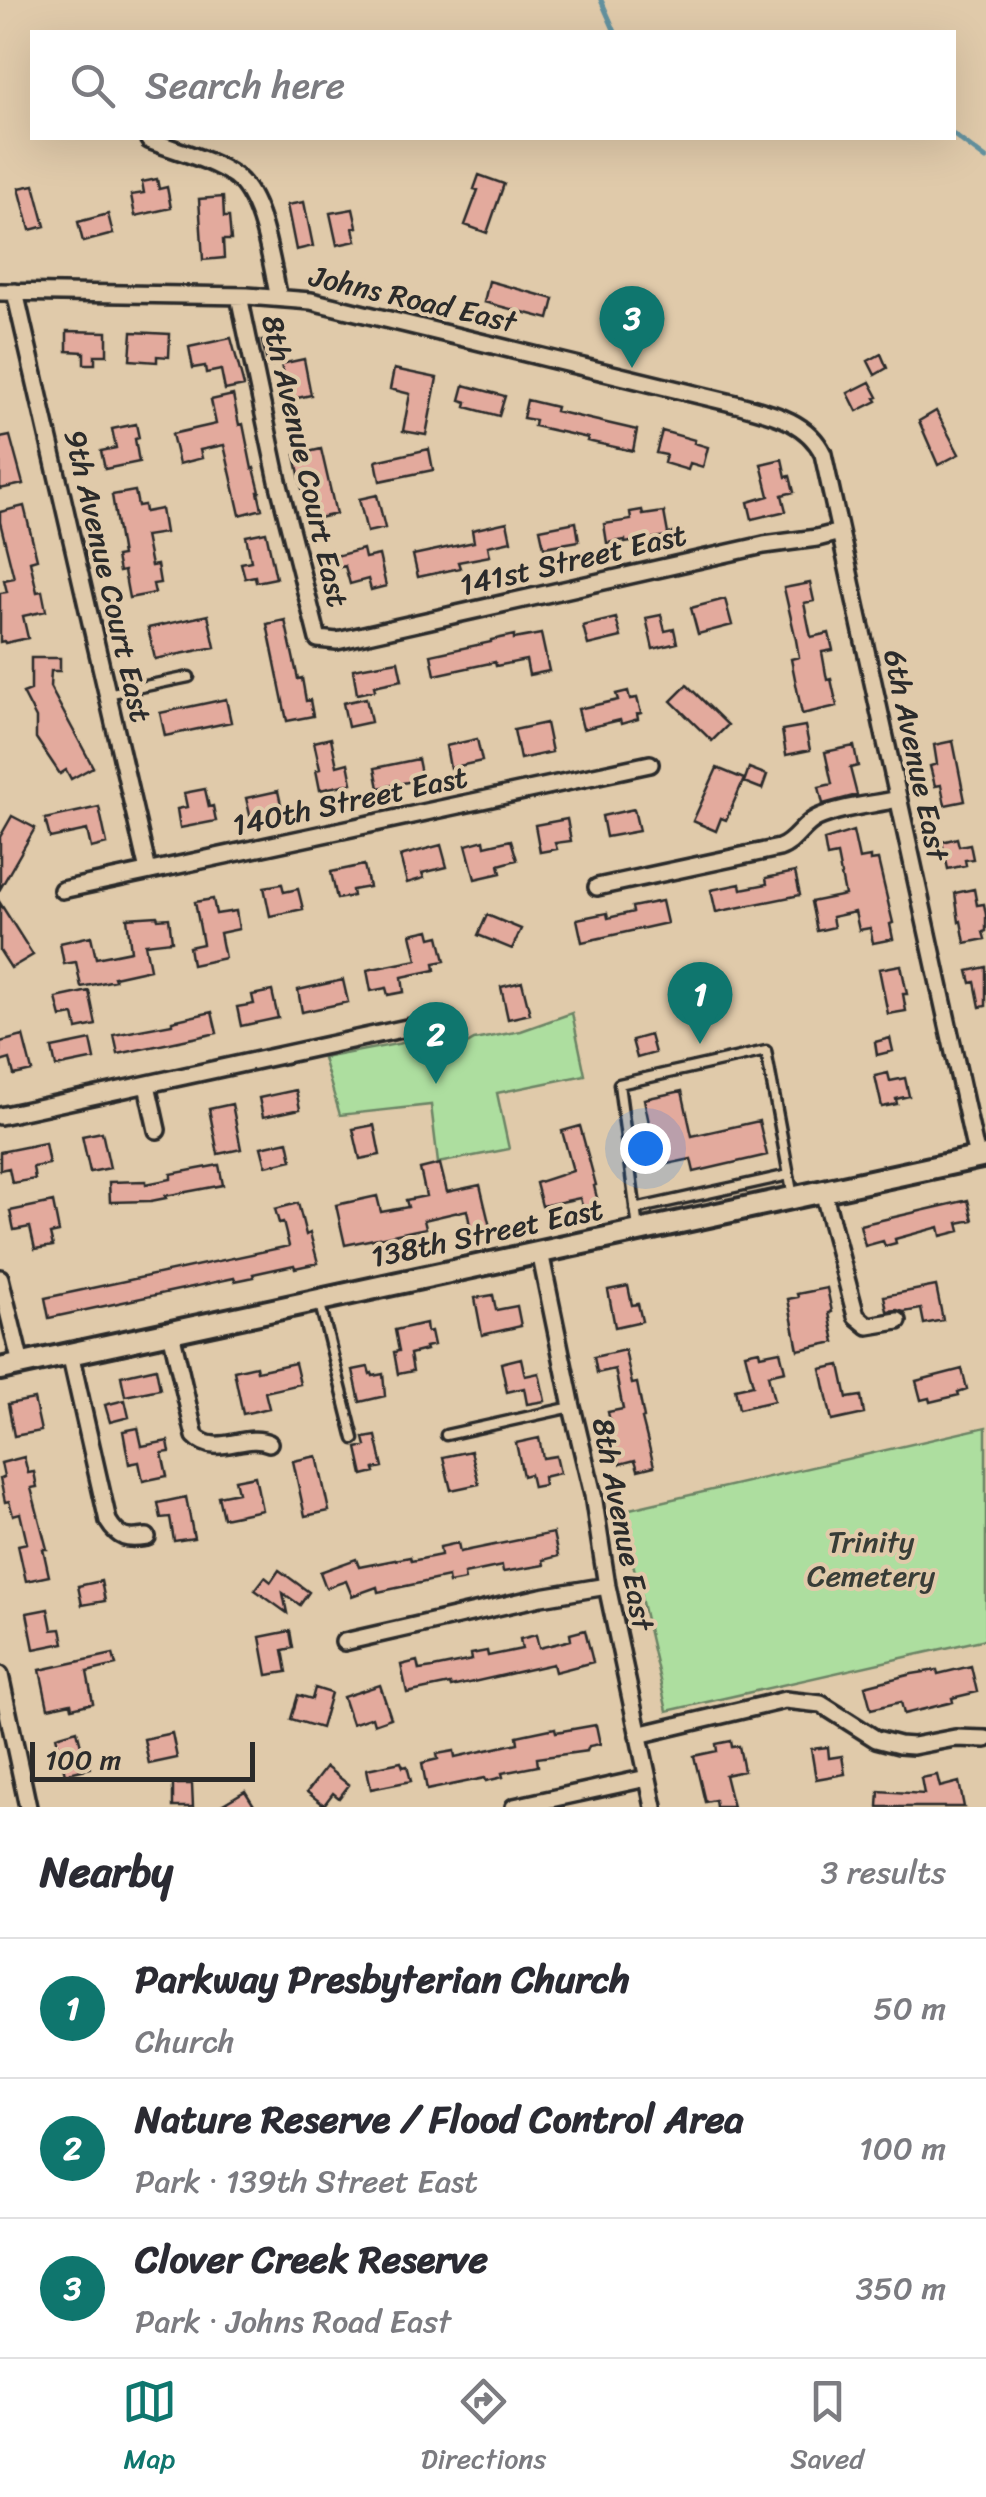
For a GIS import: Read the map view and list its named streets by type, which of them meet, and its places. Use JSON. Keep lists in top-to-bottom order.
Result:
{
  "streets": {
    "street": [
      "Johns Road East",
      "8th Avenue Court East",
      "141st Street East",
      "9th Avenue Court East",
      "6th Avenue East",
      "140th Street East",
      "138th Street East",
      "8th Avenue East"
    ]
  },
  "crossings": [
    ["Johns Road East", "8th Avenue Court East"],
    ["Johns Road East", "9th Avenue Court East"],
    ["Johns Road East", "6th Avenue East"],
    ["8th Avenue Court East", "141st Street East"],
    ["141st Street East", "6th Avenue East"],
    ["9th Avenue Court East", "140th Street East"],
    ["6th Avenue East", "138th Street East"],
    ["138th Street East", "8th Avenue East"]
  ],
  "parks": ["Trinity Cemetery"],
  "scale_bar": "100 m",
  "page": {
    "search": "Search here",
    "pins": ["3", "1", "2"],
    "scale": "100 m",
    "heading": ["Nearby", "3 results"],
    "list": [
      {
        "mark": "1",
        "name": "Parkway Presbyterian Church",
        "note": "Church",
        "value": "50 m"
      },
      {
        "mark": "2",
        "name": "Nature Reserve / Flood Control Area",
        "note": "Park · 139th Street East",
        "value": "100 m"
      },
      {
        "mark": "3",
        "name": "Clover Creek Reserve",
        "note": "Park · Johns Road East",
        "value": "350 m"
      }
    ],
    "nav": ["Map", "Directions", "Saved"]
  }
}
